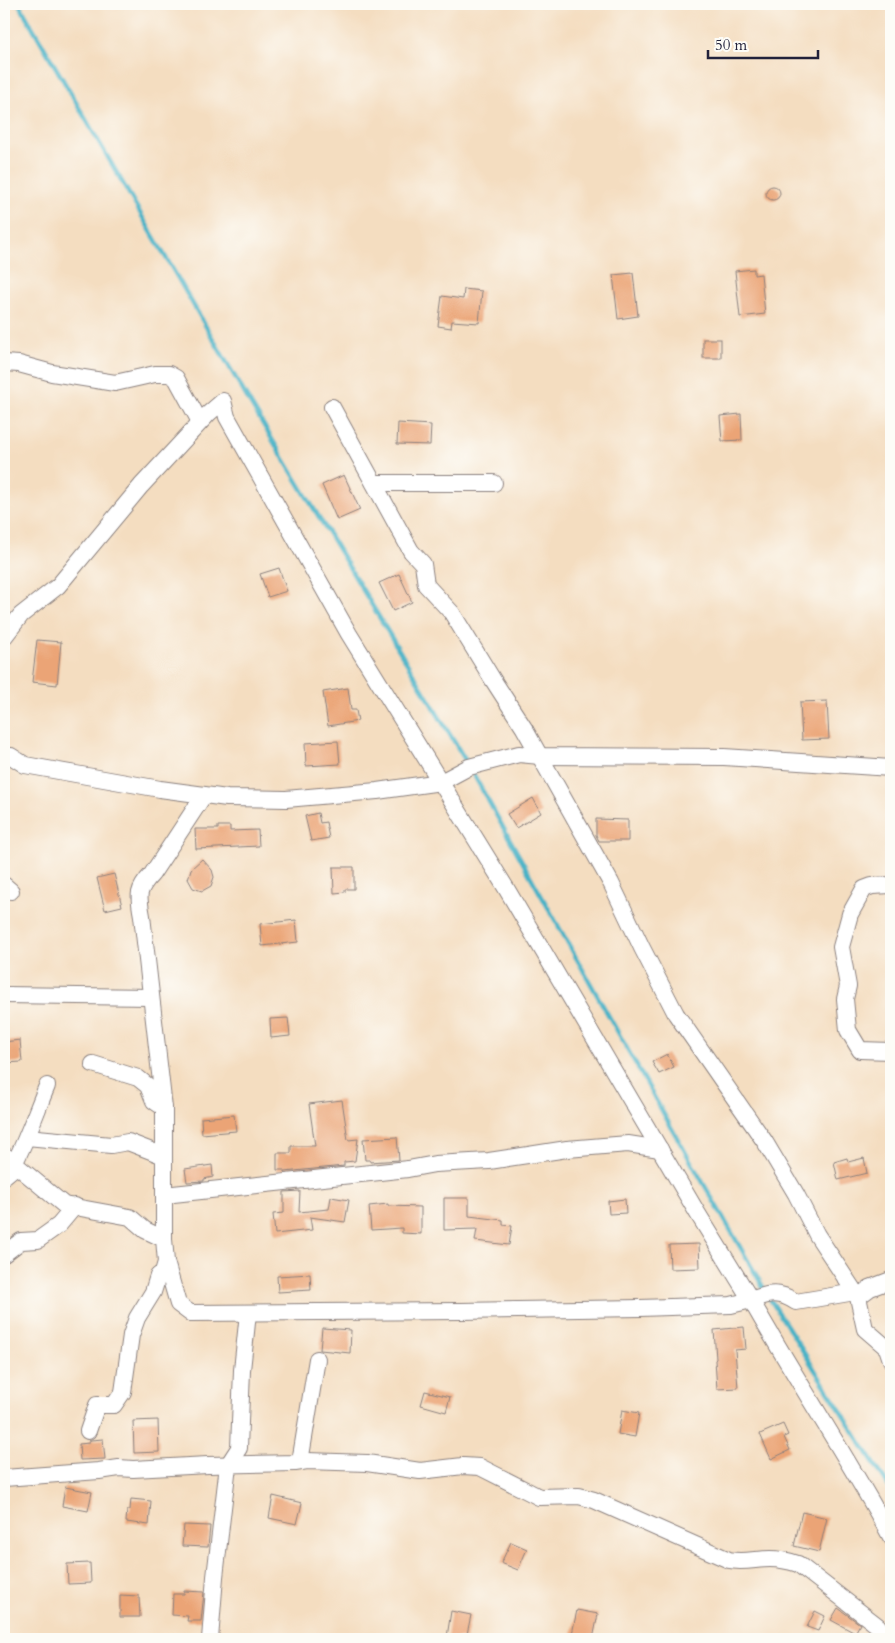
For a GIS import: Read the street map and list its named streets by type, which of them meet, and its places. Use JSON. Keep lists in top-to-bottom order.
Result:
{
  "scale_bar": "50 m"
}
